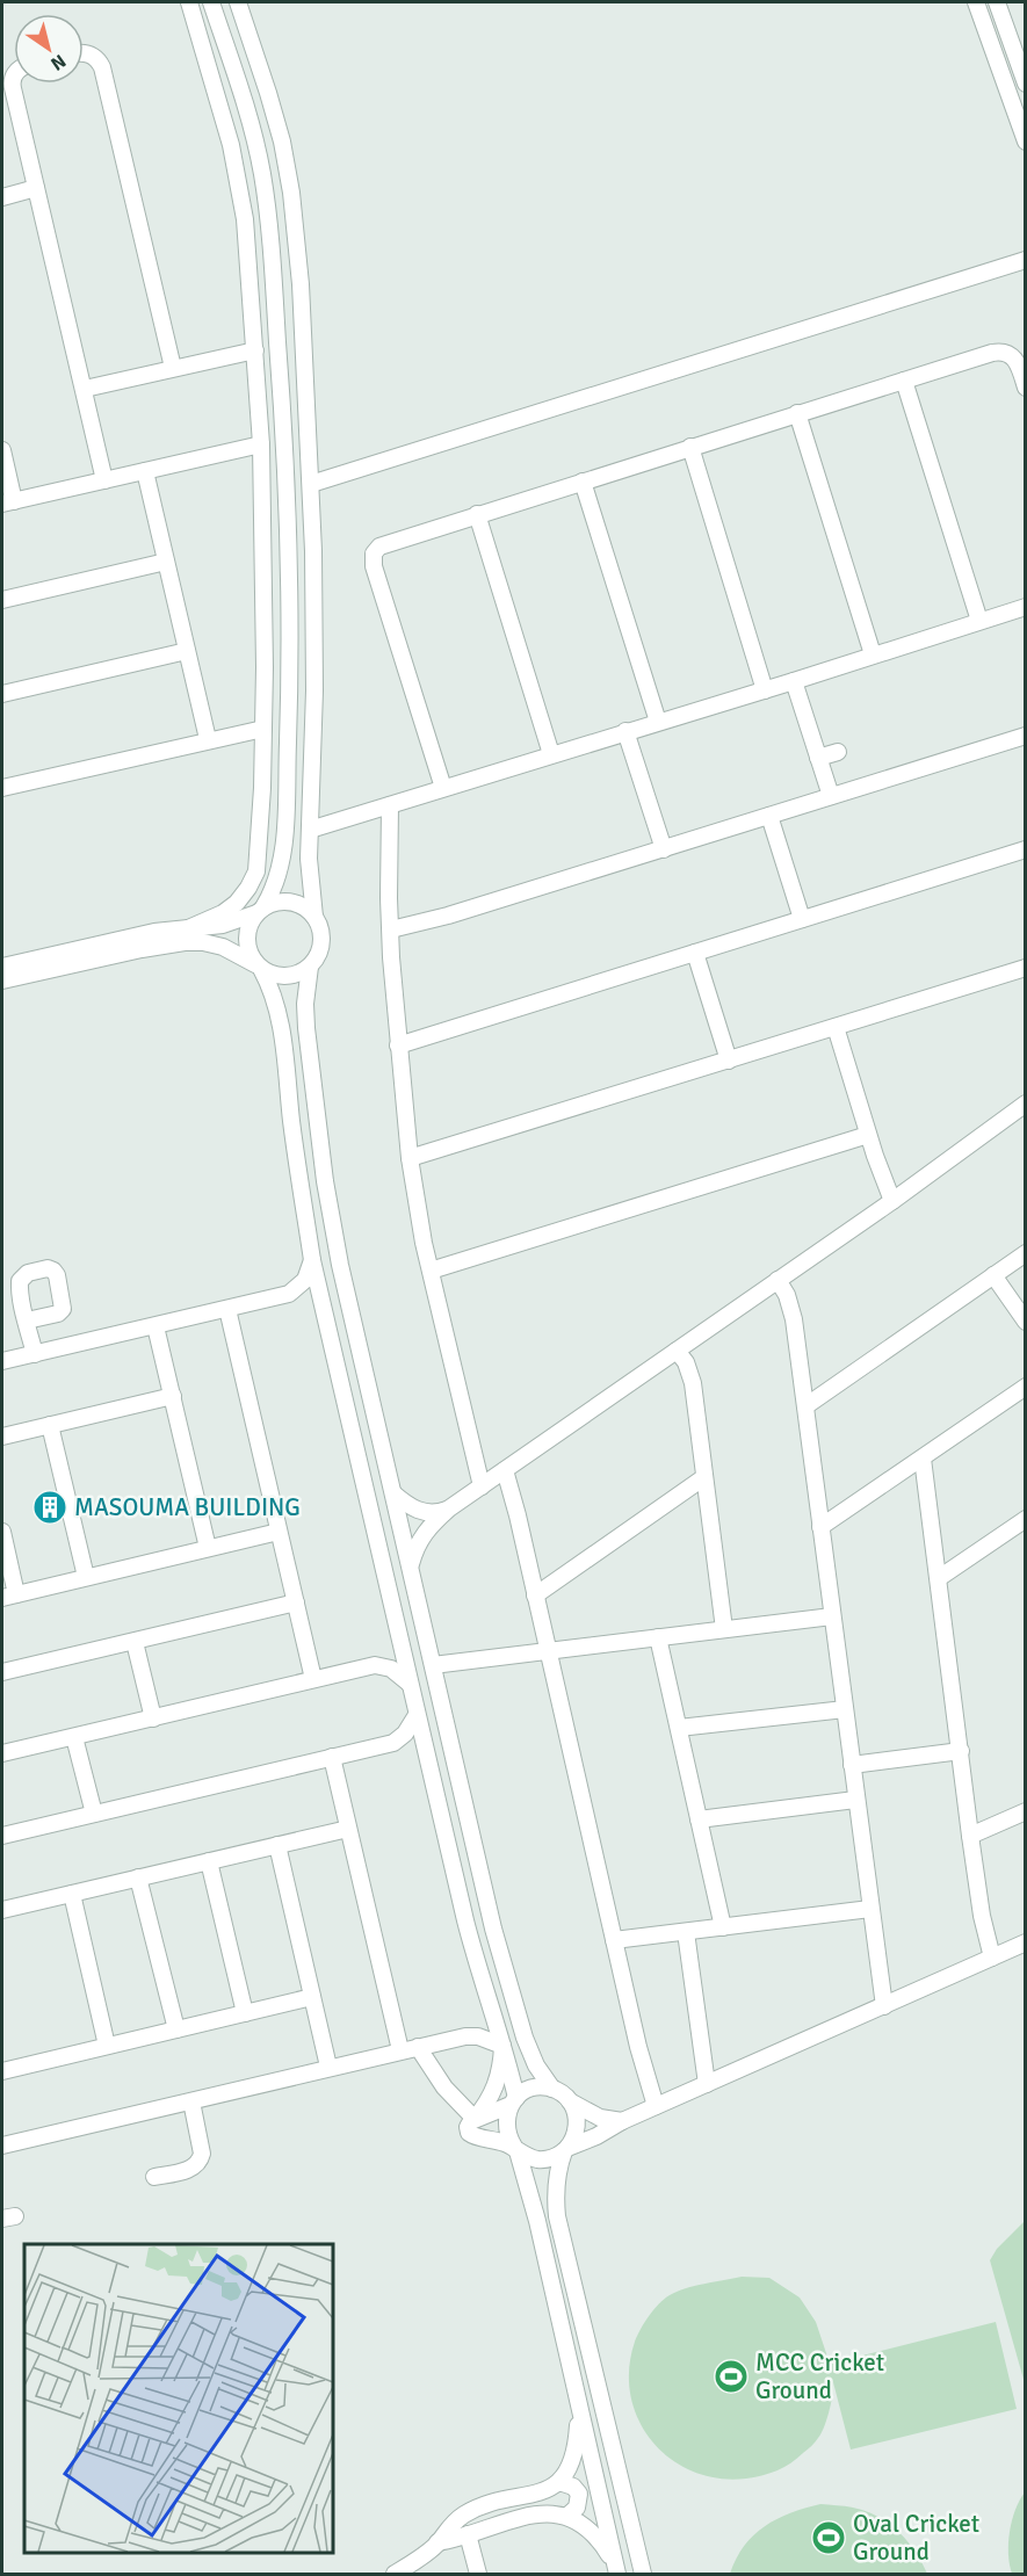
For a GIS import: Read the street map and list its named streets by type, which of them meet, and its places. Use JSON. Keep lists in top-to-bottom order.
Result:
{
  "places": {
    "building": ["MASOUMA BUILDING"],
    "sports": ["MCC Cricket Ground", "Oval Cricket Ground"]
  },
  "north": "bottom right"
}
